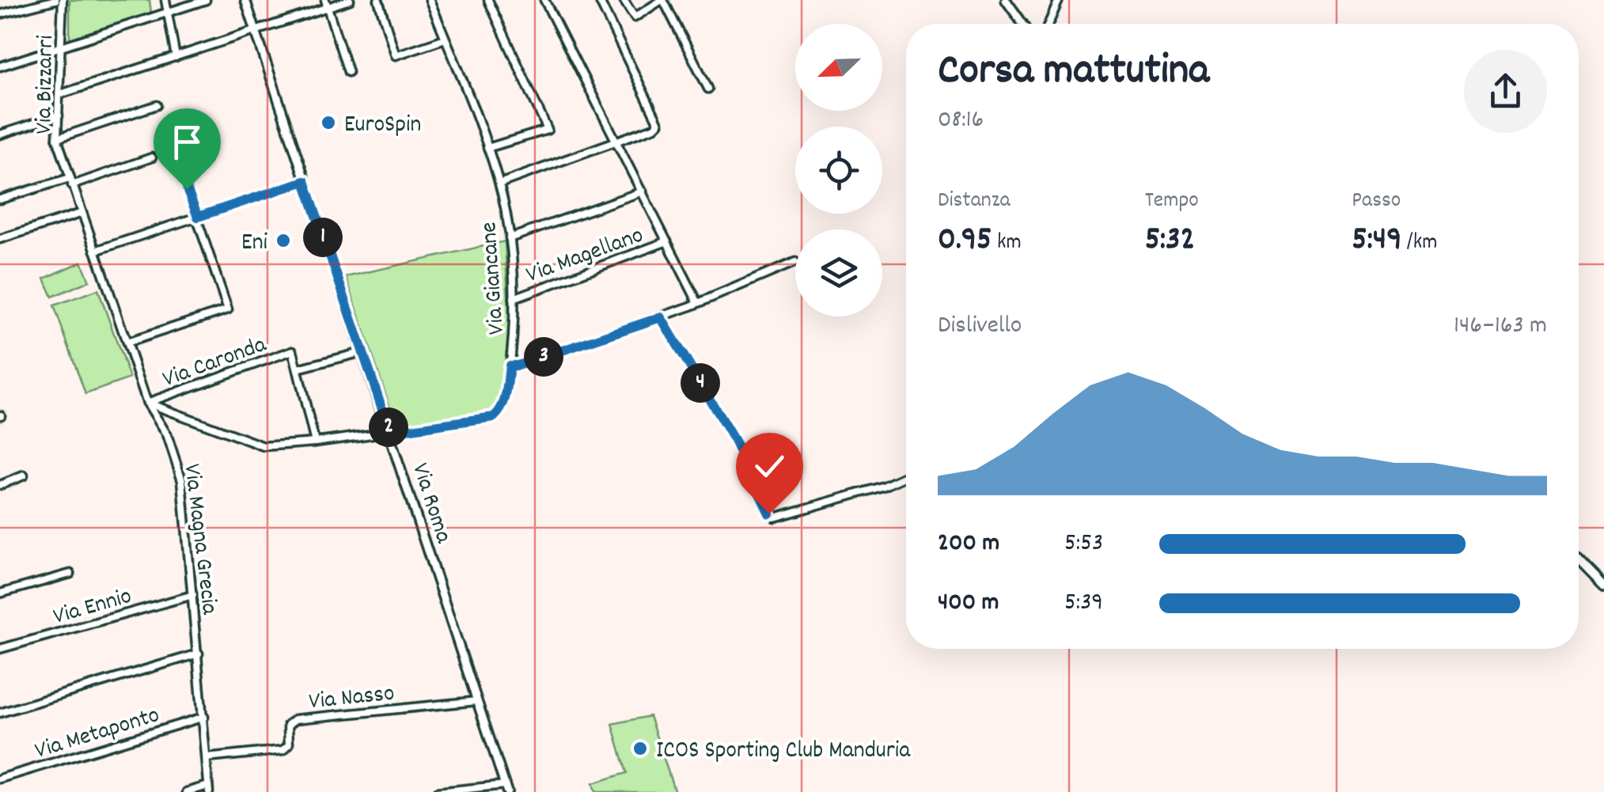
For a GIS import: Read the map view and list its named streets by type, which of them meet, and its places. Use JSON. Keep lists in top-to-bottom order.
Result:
{
  "streets": {
    "street": [
      "Via Bizzarri",
      "Via Magellano",
      "Via Giancane",
      "Via Caronda",
      "Via Roma",
      "Via Magna Grecia",
      "Via Ennio",
      "Via Nasso",
      "Via Metaponto"
    ]
  },
  "crossings": [
    ["Via Bizzarri", "Via Magna Grecia"],
    ["Via Magellano", "Via Giancane"],
    ["Via Giancane", "Via Roma"],
    ["Via Caronda", "Via Magna Grecia"],
    ["Via Roma", "Via Nasso"],
    ["Via Magna Grecia", "Via Ennio"],
    ["Via Magna Grecia", "Via Nasso"],
    ["Via Magna Grecia", "Via Metaponto"]
  ],
  "places": ["EuroSpin", "Eni", "ICOS Sporting Club Manduria"],
  "north": "bottom left",
  "page": {
    "heading": ["Corsa mattutina", "08:16"],
    "stats": [
      ["Distanza", "0.95 km"],
      ["Tempo", "5:32"],
      ["Passo", "5:49 /km"]
    ],
    "pins": [
      "1",
      "3",
      "4",
      "2"
    ],
    "chart": ["Dislivello", "146–163 m"],
    "list": [
      {
        "name": "200 m",
        "note": "5:53"
      },
      {
        "name": "400 m",
        "note": "5:39"
      }
    ]
  }
}
